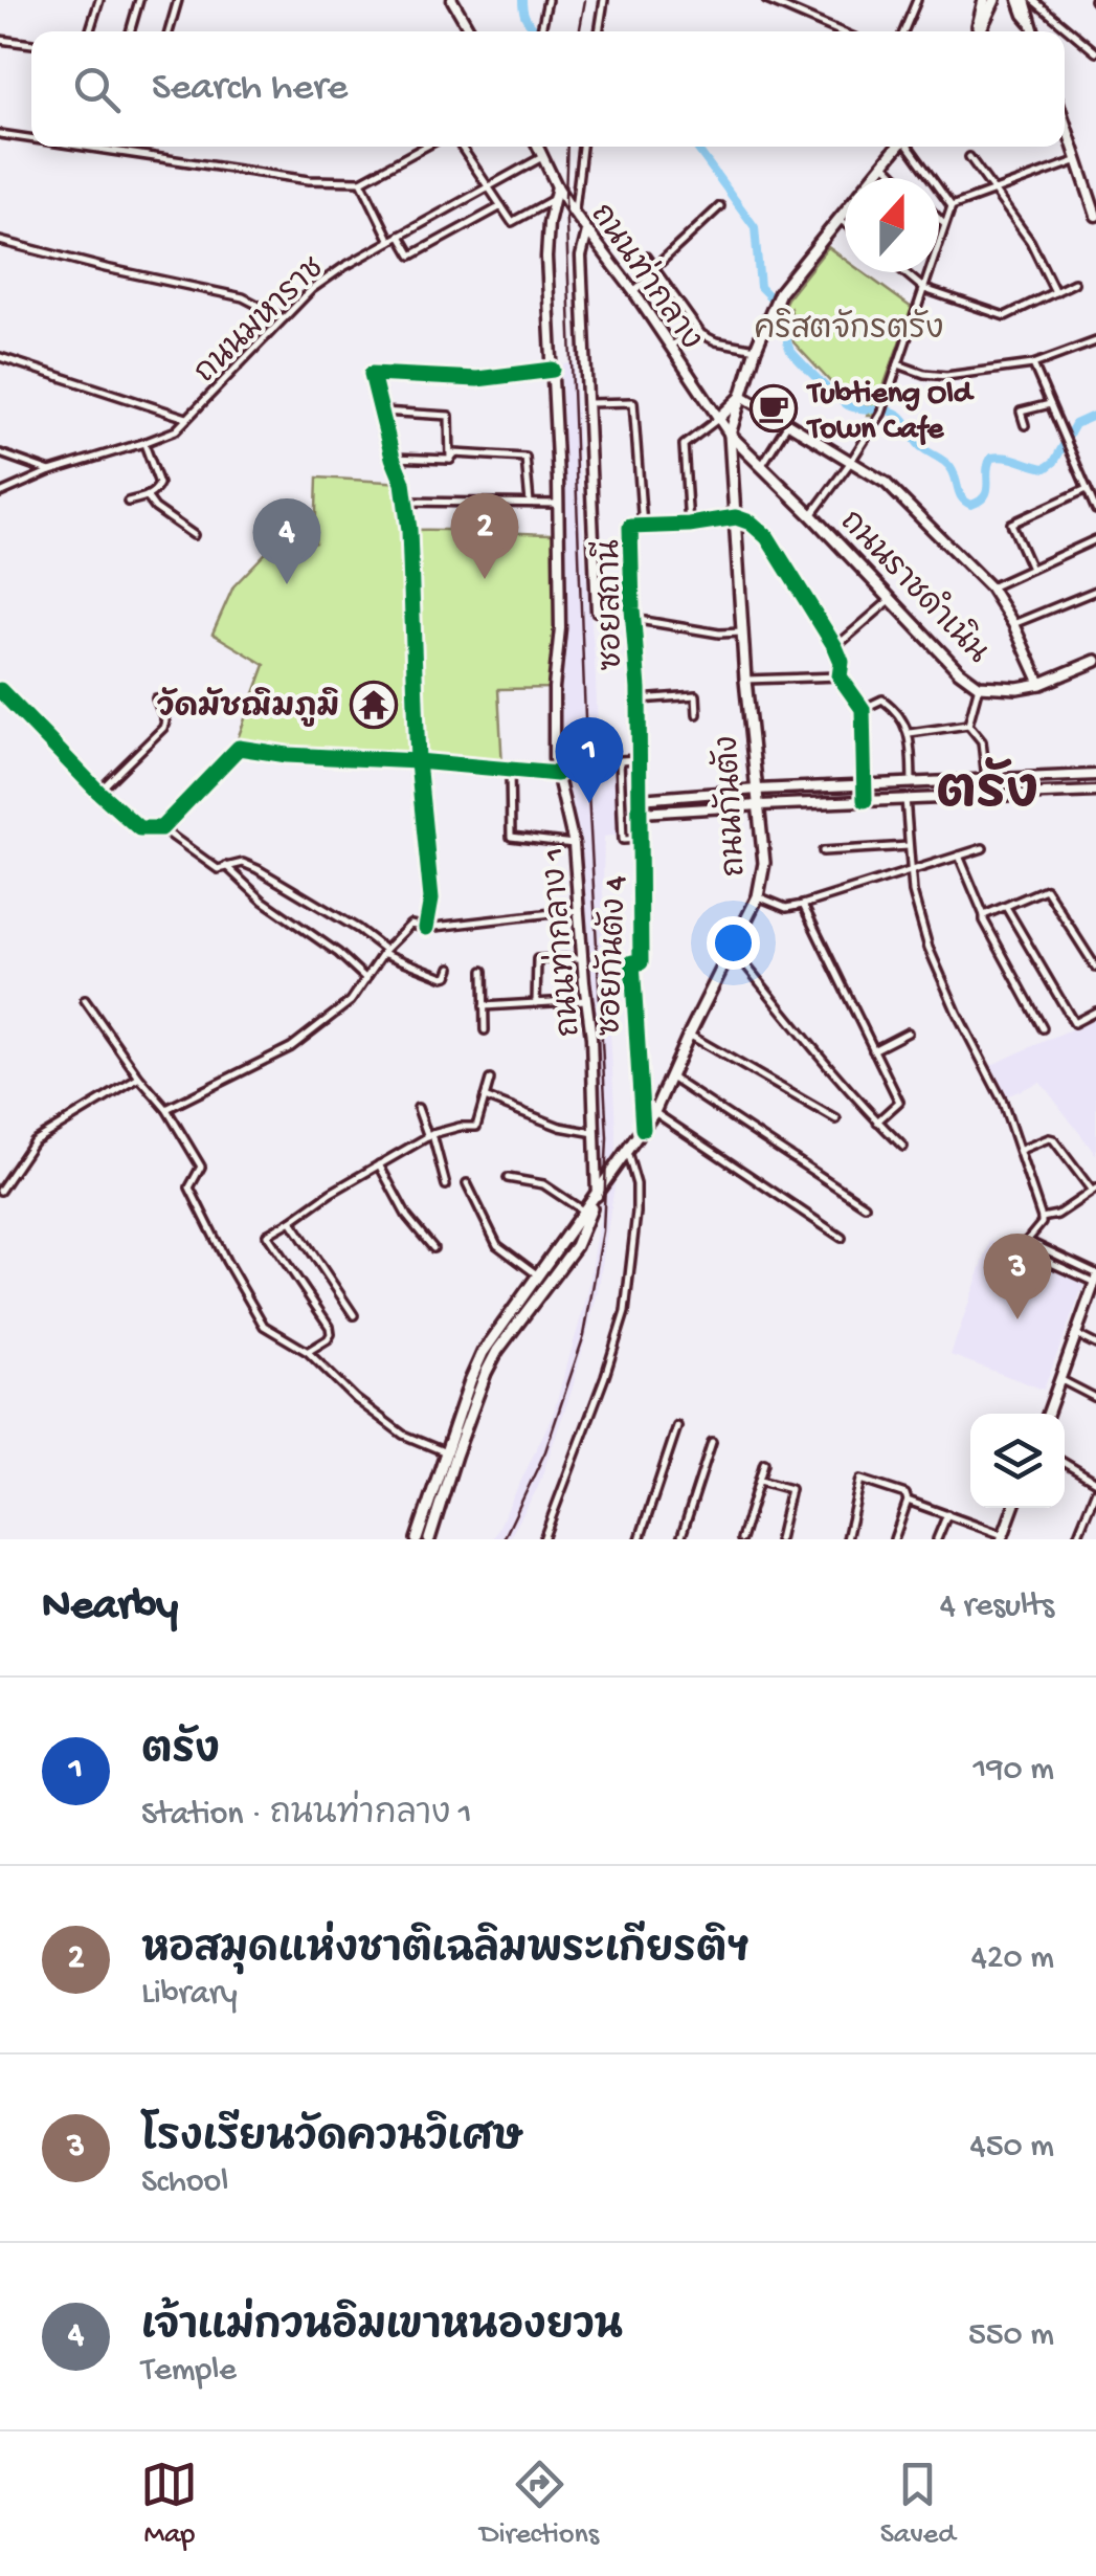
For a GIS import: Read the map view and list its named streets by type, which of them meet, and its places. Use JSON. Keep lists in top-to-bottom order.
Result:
{
  "streets": {
    "main road": ["ถนนราชดำเนิน", "ถนนกันตัง"],
    "street": [
      "ถนนท่ากลาง",
      "ถนนมหาราช",
      "ซอยสถานี",
      "ถนนท่ากลาง 1",
      "ซอยกันตัง 4"
    ]
  },
  "crossings": [
    ["ถนนท่ากลาง", "ถนนมหาราช"],
    ["ถนนท่ากลาง", "ถนนราชดำเนิน"],
    ["ถนนท่ากลาง", "ถนนกันตัง"],
    ["ถนนท่ากลาง", "ถนนท่ากลาง 1"],
    ["ถนนราชดำเนิน", "ถนนกันตัง"],
    ["ซอยสถานี", "ถนนกันตัง"],
    ["ซอยสถานี", "ซอยกันตัง 4"],
    ["ถนนกันตัง", "ถนนท่ากลาง 1"],
    ["ถนนกันตัง", "ซอยกันตัง 4"]
  ],
  "districts": ["ตรัง"],
  "parks": ["คริสตจักรตรัง"],
  "places": {
    "cafe": ["Tubtieng Old Town Cafe"],
    "temple": ["วัดมัชฌิมภูมิ"]
  },
  "north": "top",
  "page": {
    "search": "Search here",
    "pins": [
      "2",
      "4",
      "1",
      "3"
    ],
    "heading": ["Nearby", "4 results"],
    "list": [
      {
        "mark": "1",
        "name": "ตรัง",
        "note": "Station · ถนนท่ากลาง 1",
        "value": "190 m"
      },
      {
        "mark": "2",
        "name": "หอสมุดแห่งชาติเฉลิมพระเกียรติฯ",
        "note": "Library",
        "value": "420 m"
      },
      {
        "mark": "3",
        "name": "โรงเรียนวัดควนวิเศษ",
        "note": "School",
        "value": "450 m"
      },
      {
        "mark": "4",
        "name": "เจ้าเเม่กวนอิมเขาหนองยวน",
        "note": "Temple",
        "value": "550 m"
      }
    ],
    "nav": ["Map", "Directions", "Saved"]
  }
}
